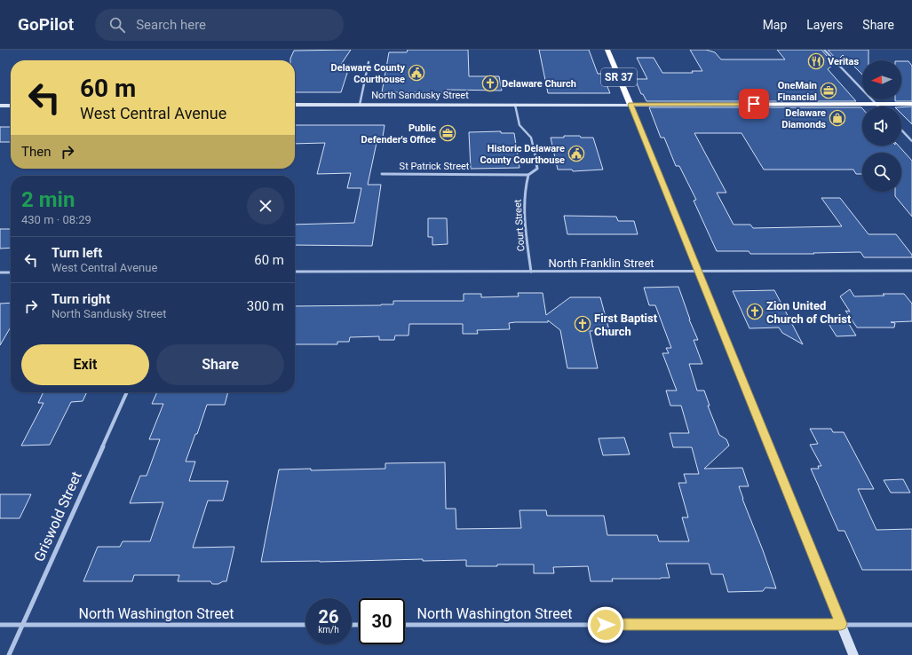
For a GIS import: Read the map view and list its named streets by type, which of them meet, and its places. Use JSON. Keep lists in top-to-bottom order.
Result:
{
  "streets": {
    "highway": ["SR 37", "North Sandusky Street"],
    "street": [
      "St Patrick Street",
      "Court Street",
      "North Franklin Street",
      "Griswold Street",
      "North Washington Street"
    ]
  },
  "crossings": [
    ["SR 37", "North Sandusky Street"],
    ["SR 37", "North Franklin Street"],
    ["SR 37", "North Washington Street"],
    ["North Sandusky Street", "Court Street"],
    ["St Patrick Street", "Court Street"],
    ["Court Street", "North Franklin Street"],
    ["Griswold Street", "North Washington Street"]
  ],
  "places": {
    "restaurant": ["Veritas"],
    "public building": ["Delaware County Courthouse", "Historic Delaware County Courthouse"],
    "church": ["Delaware Church", "Zion United Church of Christ", "First Baptist Church"],
    "office": ["OneMain Financial", "Public Defender's Office"],
    "shop": ["Delaware Diamonds"]
  },
  "north": "left",
  "page": {
    "header": "GoPilot",
    "search": "Search here",
    "nav": ["Map", "Layers", "Share"],
    "turn": ["60 m", "West Central Avenue"],
    "then": "Then",
    "heading": ["2 min", "430 m · 08:29"],
    "list": [
      {
        "name": "Turn left",
        "note": "West Central Avenue",
        "value": "60 m"
      },
      {
        "name": "Turn right",
        "note": "North Sandusky Street",
        "value": "300 m"
      }
    ],
    "buttons": ["Exit", "Share"],
    "speed": "26 km/h",
    "limit": "30"
  }
}
